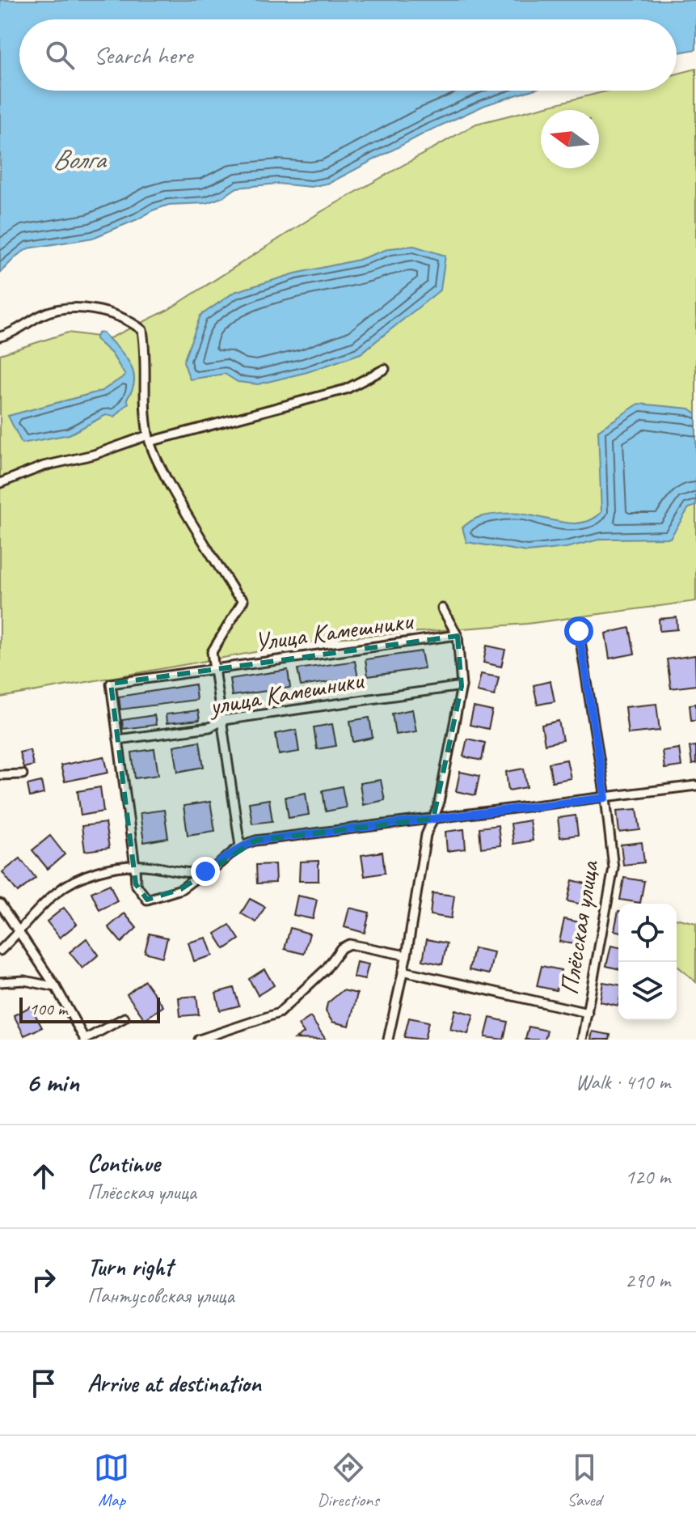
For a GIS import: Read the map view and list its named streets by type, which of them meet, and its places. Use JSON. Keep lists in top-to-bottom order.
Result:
{
  "streets": {
    "street": ["Улица Камешники", "улица Камешники", "Плёсская улица"]
  },
  "crossings": [
    ["Улица Камешники", "улица Камешники"]
  ],
  "water": ["Волга"],
  "scale_bar": "100 m",
  "north": "left",
  "page": {
    "search": "Search here",
    "scale": "100 m",
    "heading": ["6 min", "Walk · 410 m"],
    "list": [
      ["Continue", "Плёсская улица", "120 m"],
      ["Turn right", "Пантусовская улица", "290 m"],
      "Arrive at destination"
    ],
    "nav": ["Map", "Directions", "Saved"]
  }
}
